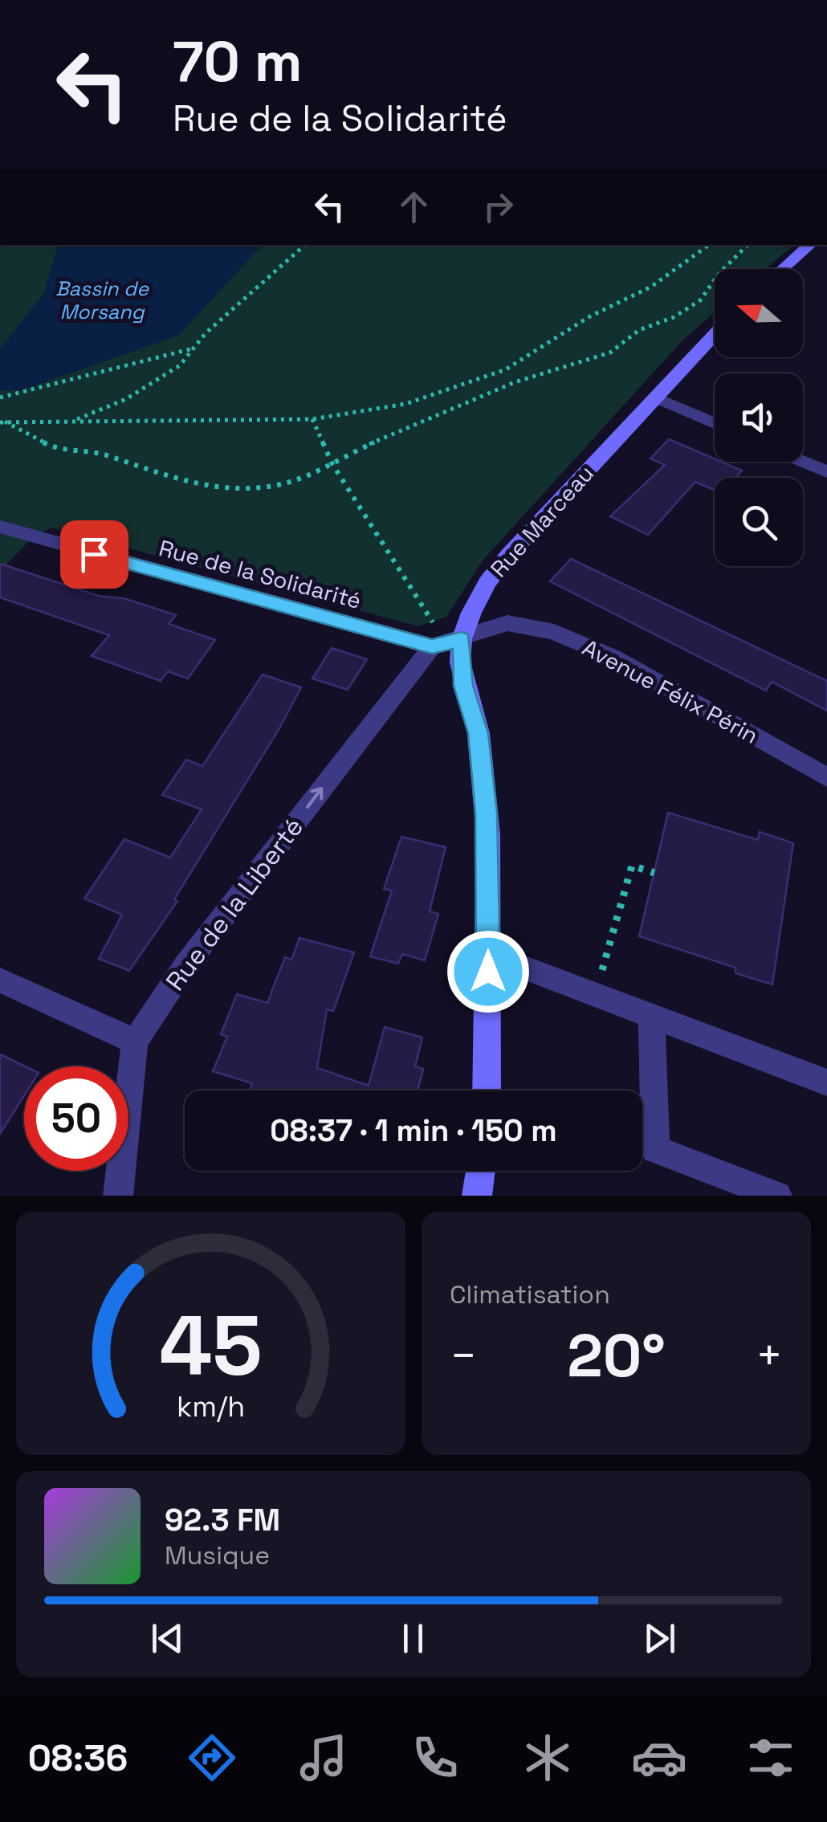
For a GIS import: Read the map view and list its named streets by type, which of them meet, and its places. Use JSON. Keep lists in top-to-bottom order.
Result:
{
  "streets": {
    "main road": ["Rue Marceau"],
    "street": ["Rue de la Solidarité", "Avenue Félix Périn", "Rue de la Liberté"]
  },
  "crossings": [
    ["Rue Marceau", "Rue de la Solidarité"],
    ["Rue Marceau", "Avenue Félix Périn"],
    ["Rue Marceau", "Rue de la Liberté"],
    ["Rue de la Solidarité", "Avenue Félix Périn"],
    ["Rue de la Solidarité", "Rue de la Liberté"],
    ["Avenue Félix Périn", "Rue de la Liberté"]
  ],
  "one_way": ["Rue de la Liberté"],
  "water": ["Bassin de Morsang"],
  "north": "left",
  "page": {
    "turn": ["70 m", "Rue de la Solidarité"],
    "limit": "50",
    "trip": "08:37 · 1 min · 150 m",
    "tile": "Climatisation",
    "heat": ["−", "20°", "+"],
    "song": ["92.3 FM", "Musique"],
    "tabs": "08:36",
    "gauge": ["45", "km/h"]
  }
}
